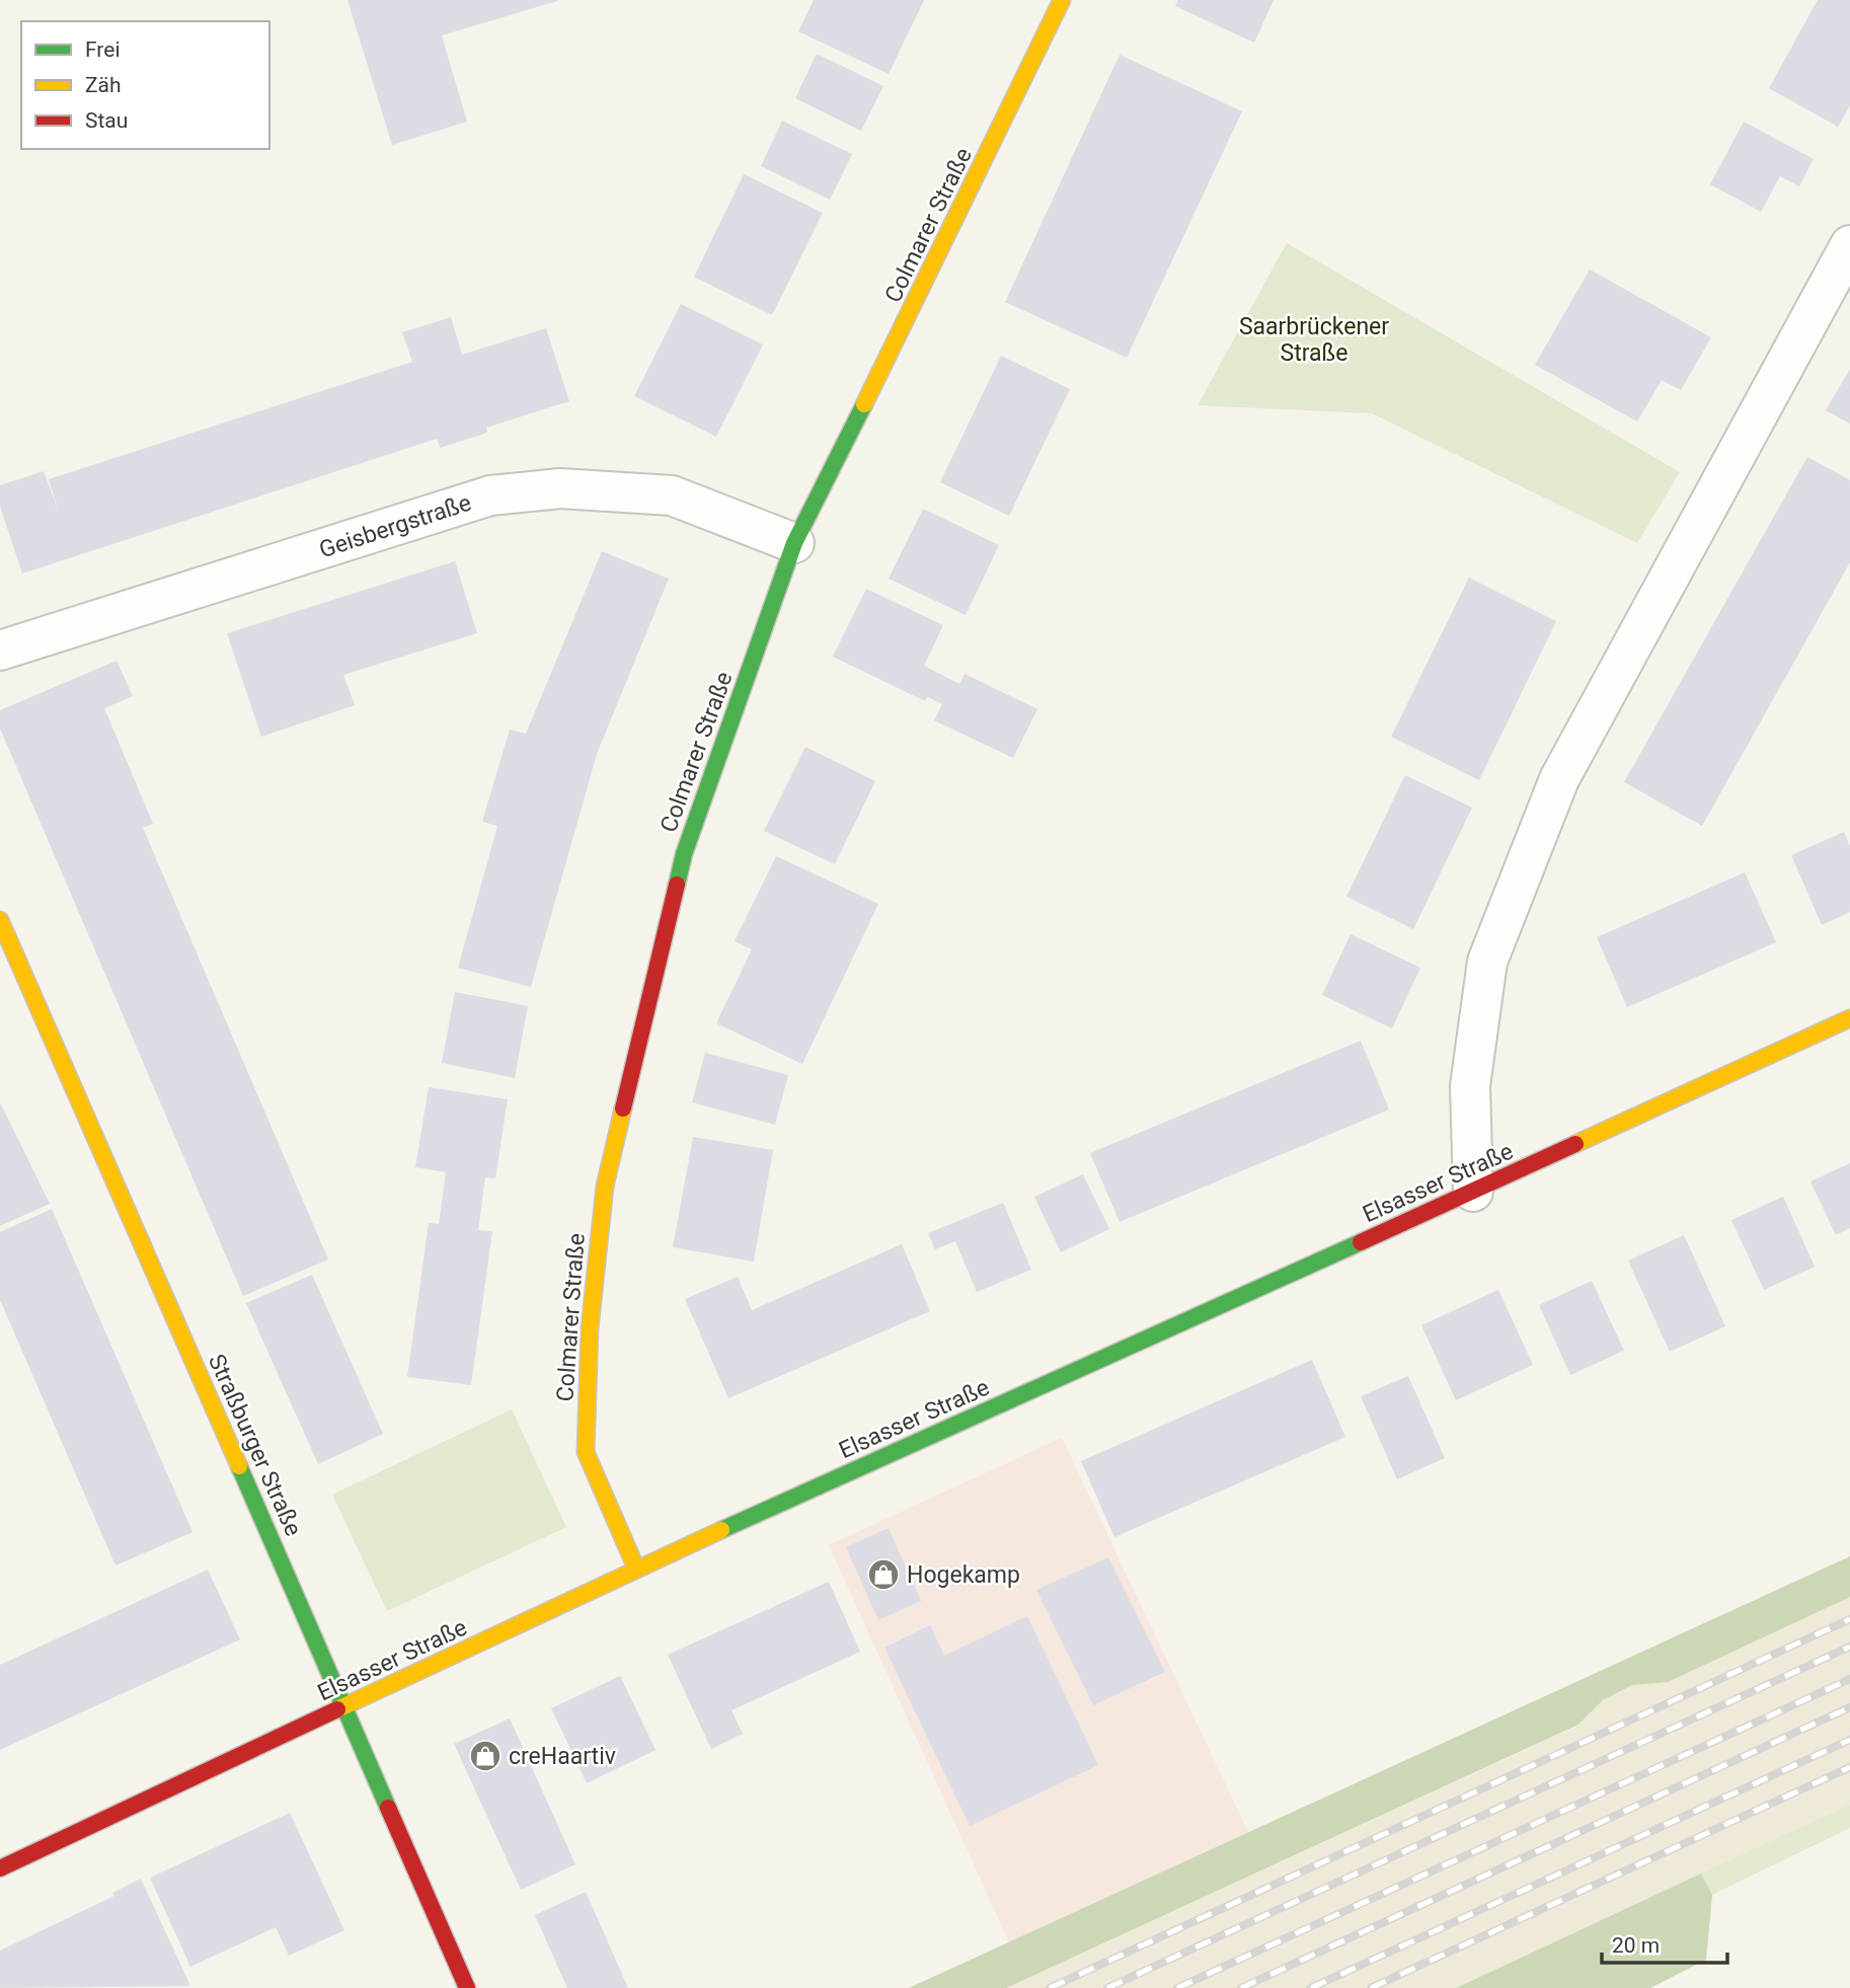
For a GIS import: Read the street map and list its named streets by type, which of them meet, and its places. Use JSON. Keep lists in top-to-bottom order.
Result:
{
  "streets": {
    "street": [
      "Colmarer Straße",
      "Geisbergstraße",
      "Elsasser Straße",
      "Straßburger Straße"
    ]
  },
  "crossings": [
    ["Colmarer Straße", "Geisbergstraße"],
    ["Colmarer Straße", "Elsasser Straße"],
    ["Elsasser Straße", "Straßburger Straße"]
  ],
  "parks": ["Saarbrückener Straße"],
  "places": {
    "shop": ["Hogekamp", "creHaartiv"]
  },
  "legend": ["Frei", "Zäh", "Stau"],
  "scale_bar": "20 m"
}
